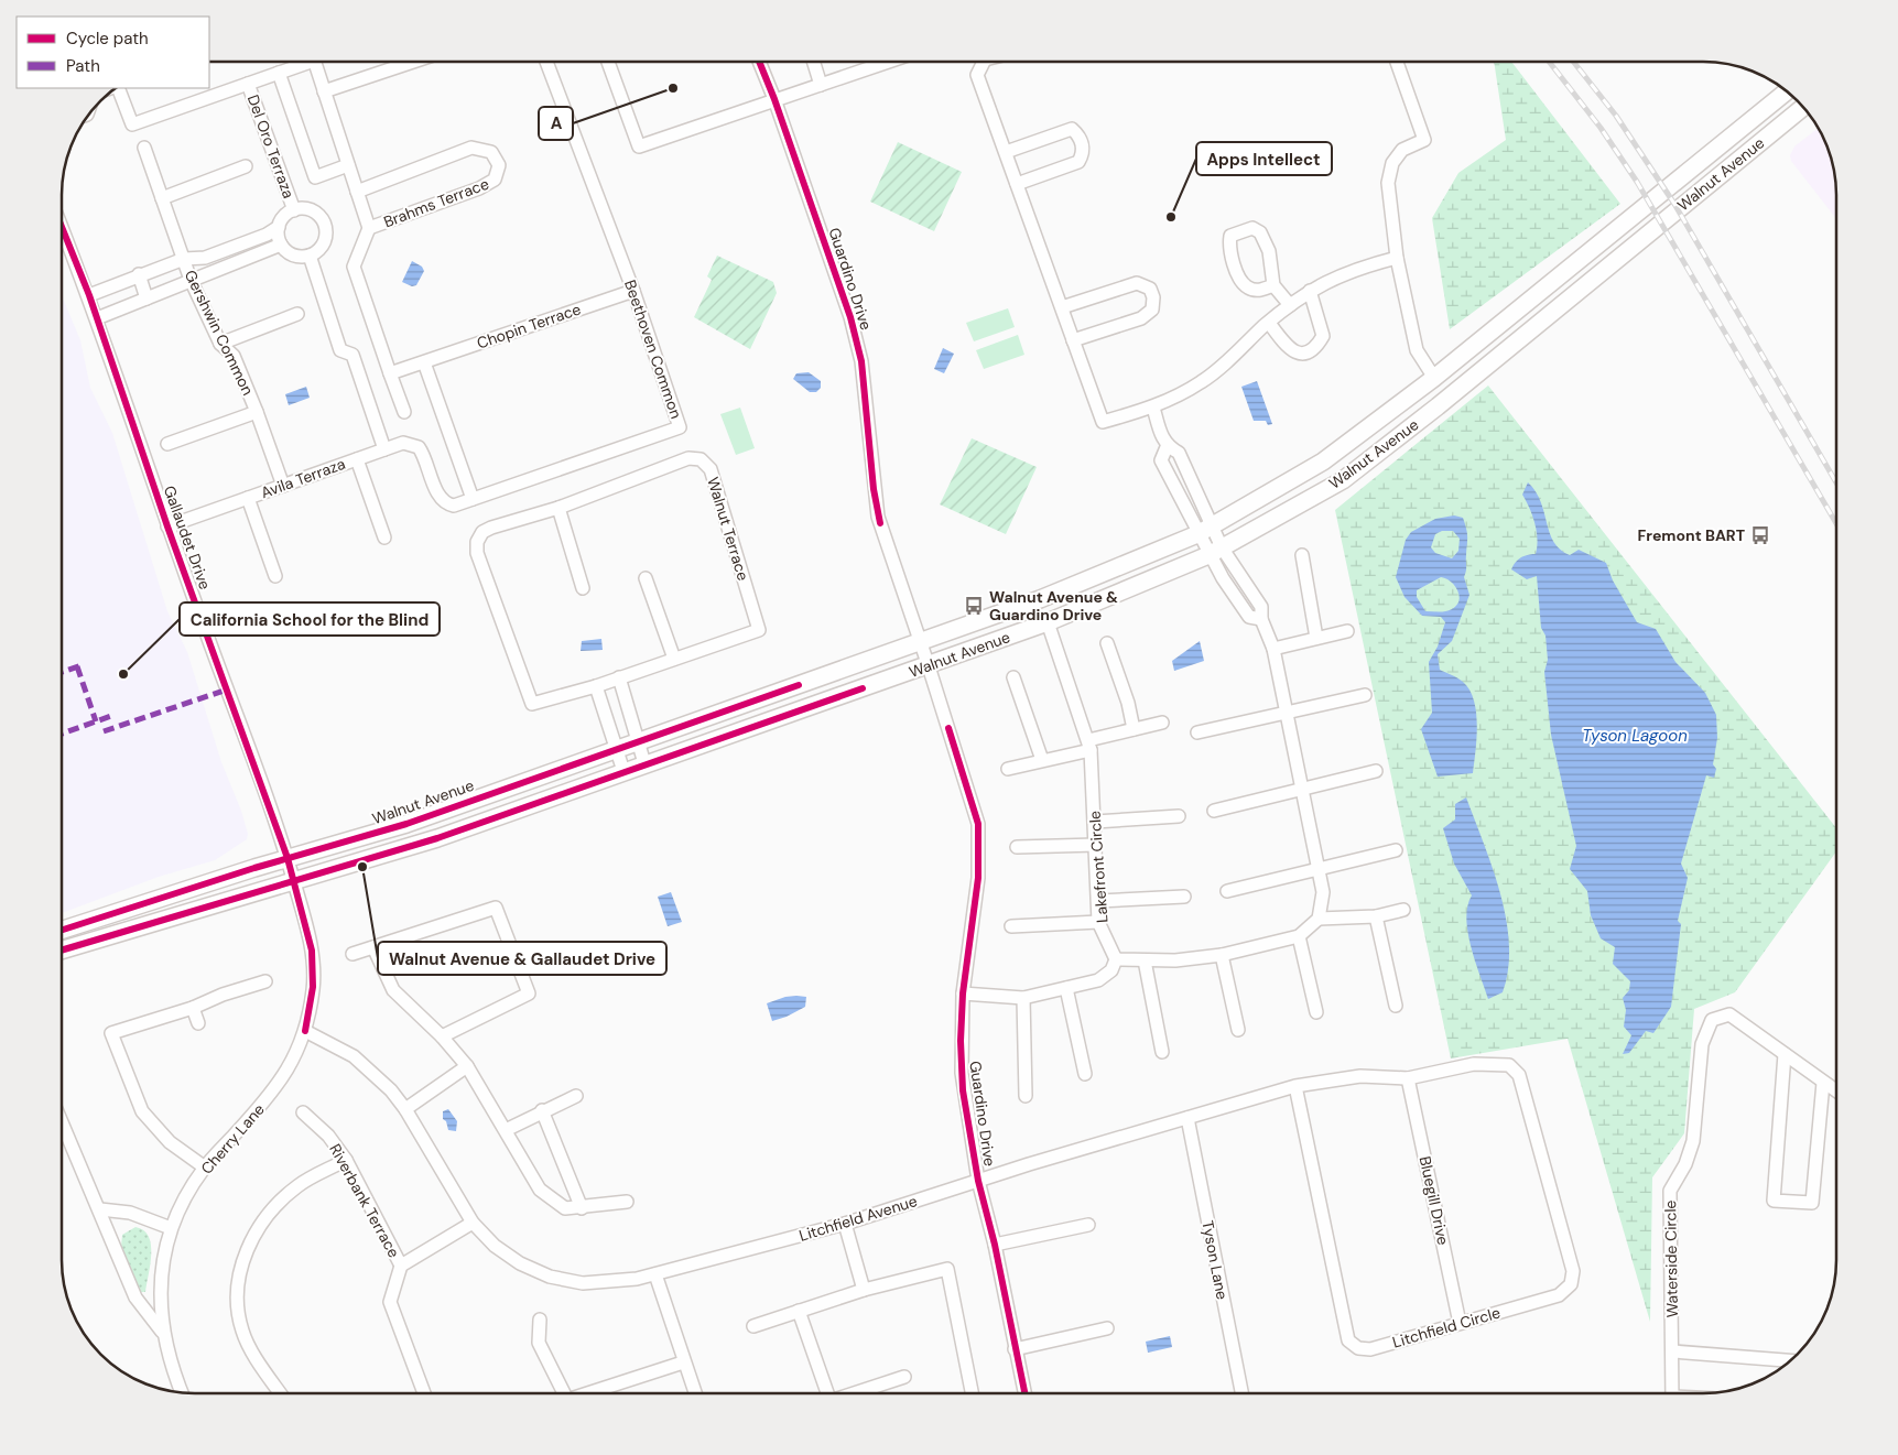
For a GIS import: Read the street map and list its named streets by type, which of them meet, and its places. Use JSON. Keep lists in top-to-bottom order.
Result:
{
  "streets": {
    "main road": ["Walnut Avenue"],
    "street": [
      "Del Oro Terraza",
      "Brahms Terrace",
      "Guardino Drive",
      "Chopin Terrace",
      "Gershwin Common",
      "Beethoven Common",
      "Avila Terraza",
      "Walnut Terrace",
      "Gallaudet Drive",
      "Lakefront Circle",
      "Cherry Lane",
      "Riverbank Terrace",
      "Bluegill Drive",
      "Litchfield Avenue",
      "Waterside Circle",
      "Tyson Lane",
      "Litchfield Circle"
    ]
  },
  "crossings": [
    ["Walnut Avenue", "Guardino Drive"],
    ["Walnut Avenue", "Gallaudet Drive"],
    ["Walnut Avenue", "Lakefront Circle"],
    ["Walnut Avenue", "Cherry Lane"],
    ["Guardino Drive", "Litchfield Avenue"],
    ["Chopin Terrace", "Beethoven Common"],
    ["Gershwin Common", "Avila Terraza"],
    ["Beethoven Common", "Avila Terraza"],
    ["Avila Terraza", "Gallaudet Drive"],
    ["Gallaudet Drive", "Cherry Lane"],
    ["Cherry Lane", "Litchfield Avenue"],
    ["Bluegill Drive", "Litchfield Avenue"],
    ["Bluegill Drive", "Litchfield Circle"],
    ["Litchfield Avenue", "Tyson Lane"],
    ["Litchfield Avenue", "Litchfield Circle"]
  ],
  "water": ["Tyson Lagoon"],
  "places": {
    "other": [
      "A",
      "Apps Intellect",
      "California School for the Blind",
      "Walnut Avenue & Gallaudet Drive"
    ],
    "bus stop": ["Fremont BART", "Walnut Avenue & Guardino Drive"]
  },
  "legend": ["Cycle path", "Path"]
}
